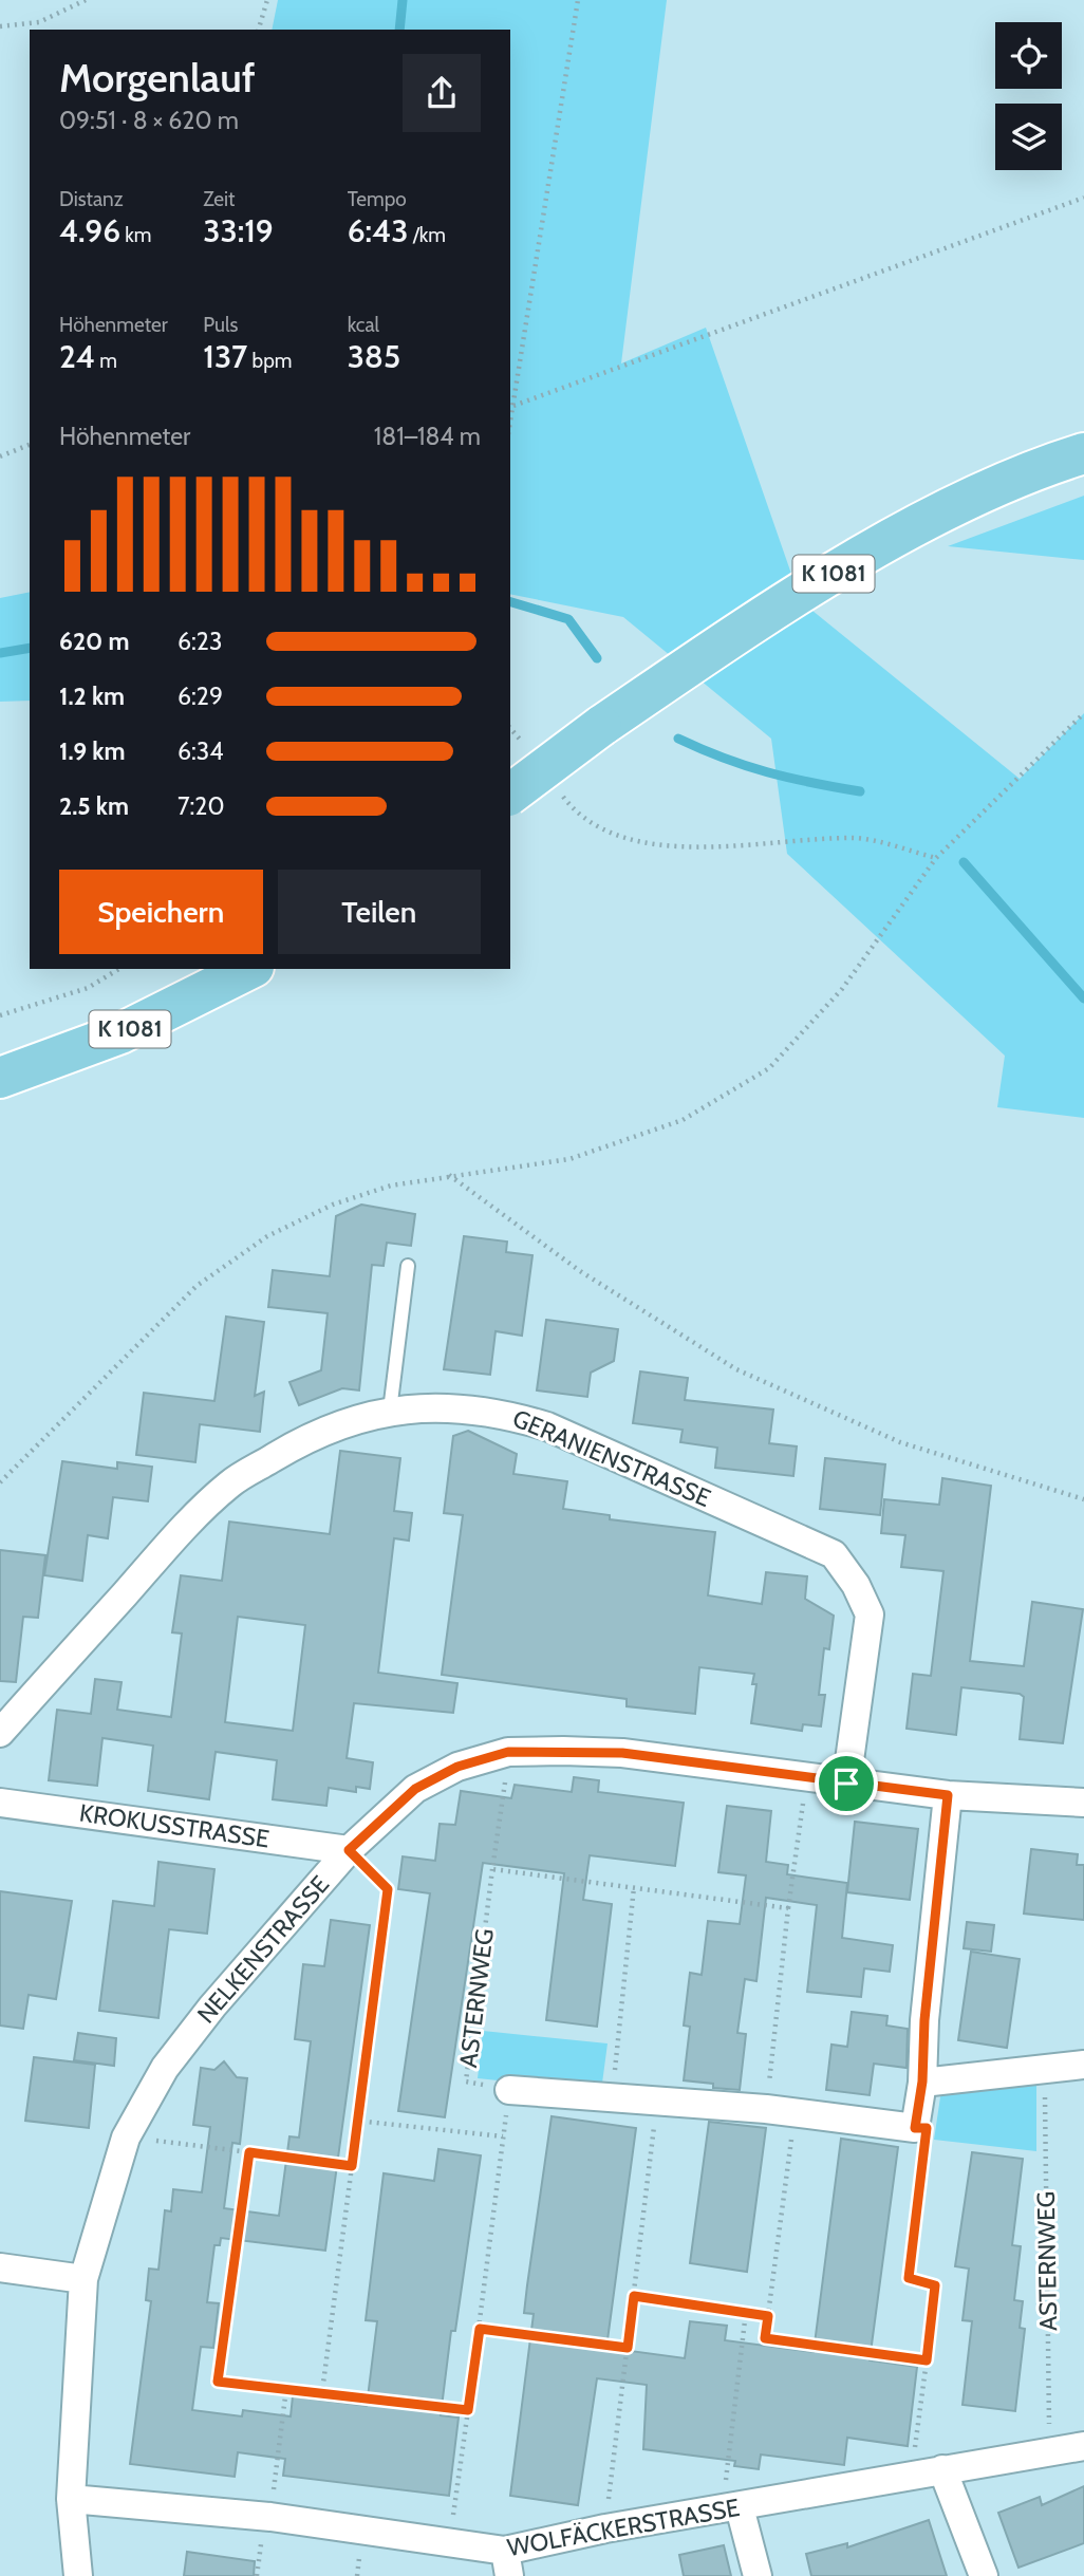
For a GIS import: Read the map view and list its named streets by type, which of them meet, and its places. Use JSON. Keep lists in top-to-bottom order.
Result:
{
  "streets": {
    "main road": ["K 1081"],
    "street": [
      "GERANIENSTRASSE",
      "KROKUSSTRASSE",
      "NELKENSTRASSE",
      "ASTERNWEG",
      "WOLFÄCKERSTRASSE"
    ]
  },
  "crossings": [
    ["GERANIENSTRASSE", "NELKENSTRASSE"],
    ["KROKUSSTRASSE", "NELKENSTRASSE"],
    ["NELKENSTRASSE", "ASTERNWEG"],
    ["NELKENSTRASSE", "WOLFÄCKERSTRASSE"],
    ["ASTERNWEG", "WOLFÄCKERSTRASSE"]
  ],
  "page": {
    "heading": ["Morgenlauf", "09:51 · 8 × 620 m"],
    "stats": [
      ["Distanz", "4.96 km"],
      ["Zeit", "33:19"],
      ["Tempo", "6:43 /km"],
      ["Höhenmeter", "24 m"],
      ["Puls", "137 bpm"],
      ["kcal", "385"]
    ],
    "chart": ["Höhenmeter", "181–184 m"],
    "list": [
      {
        "name": "620 m",
        "note": "6:23"
      },
      {
        "name": "1.2 km",
        "note": "6:29"
      },
      {
        "name": "1.9 km",
        "note": "6:34"
      },
      {
        "name": "2.5 km",
        "note": "7:20"
      }
    ],
    "buttons": ["Speichern", "Teilen"]
  }
}
